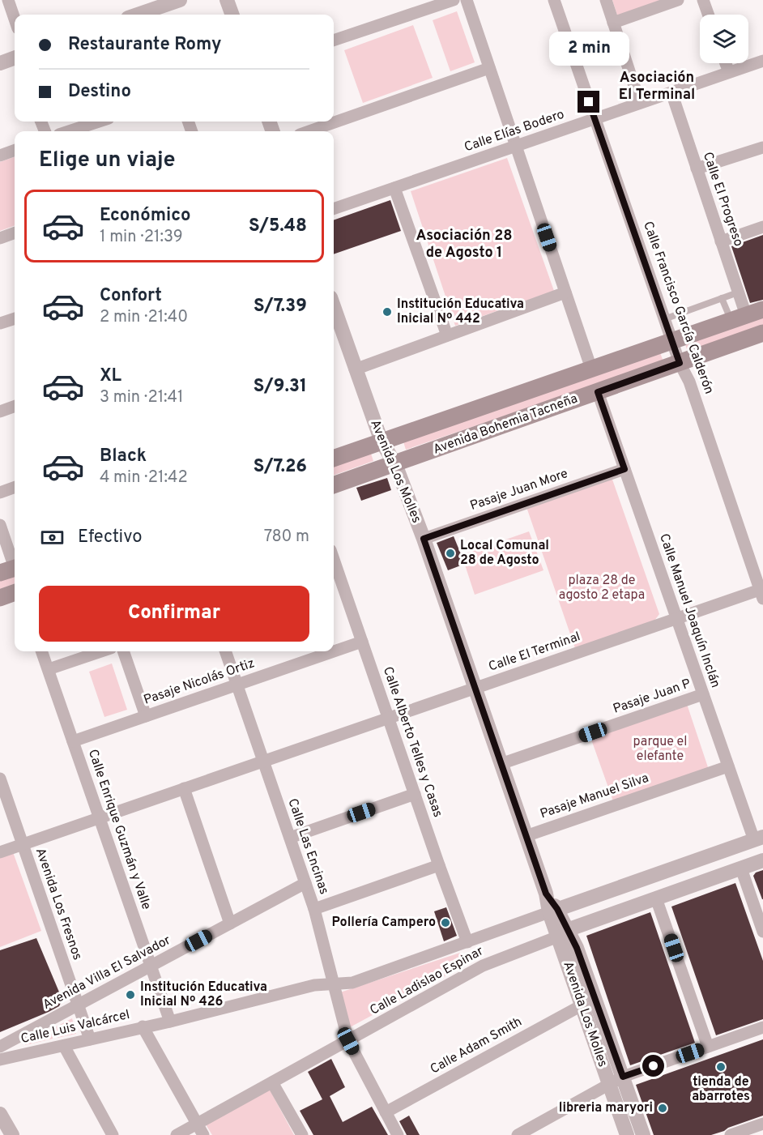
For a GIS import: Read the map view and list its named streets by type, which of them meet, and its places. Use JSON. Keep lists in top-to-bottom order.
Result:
{
  "streets": {
    "main road": ["Avenida Bohemia Tacneña"],
    "street": [
      "Calle Elías Bodero",
      "Calle El Progreso",
      "Calle Francisco García Calderón",
      "Avenida Los Molles",
      "Pasaje Juan More",
      "Calle Manuel Joaquín Inclán",
      "Calle El Terminal",
      "Pasaje Nicolás Ortiz",
      "Pasaje Juan P",
      "Calle Alberto Telles y Casas",
      "Pasaje Manuel Silva",
      "Calle Enrique Guzmán y Valle",
      "Calle Las Encinas",
      "Avenida Los Fresnos",
      "Avenida Villa El Salvador",
      "Calle Ladislao Espinar",
      "Calle Luis Valcárcel",
      "Calle Adam Smith"
    ]
  },
  "crossings": [
    ["Calle Elías Bodero", "Calle El Progreso"],
    ["Calle Elías Bodero", "Calle Francisco García Calderón"],
    ["Calle El Progreso", "Avenida Bohemia Tacneña"],
    ["Calle Francisco García Calderón", "Avenida Bohemia Tacneña"],
    ["Calle Francisco García Calderón", "Calle El Terminal"],
    ["Avenida Bohemia Tacneña", "Avenida Los Molles"],
    ["Avenida Bohemia Tacneña", "Calle Manuel Joaquín Inclán"],
    ["Avenida Los Molles", "Pasaje Juan More"],
    ["Avenida Los Molles", "Calle El Terminal"],
    ["Avenida Los Molles", "Pasaje Juan P"],
    ["Avenida Los Molles", "Pasaje Manuel Silva"],
    ["Avenida Los Molles", "Calle Ladislao Espinar"],
    ["Avenida Los Molles", "Calle Luis Valcárcel"],
    ["Avenida Los Molles", "Calle Adam Smith"],
    ["Pasaje Juan More", "Calle Manuel Joaquín Inclán"],
    ["Calle Manuel Joaquín Inclán", "Calle El Terminal"],
    ["Calle Manuel Joaquín Inclán", "Pasaje Juan P"],
    ["Calle Manuel Joaquín Inclán", "Pasaje Manuel Silva"],
    ["Calle El Terminal", "Calle Alberto Telles y Casas"],
    ["Calle El Terminal", "Calle Enrique Guzmán y Valle"],
    ["Calle El Terminal", "Calle Las Encinas"],
    ["Calle El Terminal", "Avenida Los Fresnos"],
    ["Pasaje Nicolás Ortiz", "Calle Alberto Telles y Casas"],
    ["Pasaje Nicolás Ortiz", "Calle Enrique Guzmán y Valle"],
    ["Pasaje Nicolás Ortiz", "Calle Las Encinas"],
    ["Calle Alberto Telles y Casas", "Calle Luis Valcárcel"],
    ["Calle Enrique Guzmán y Valle", "Avenida Villa El Salvador"],
    ["Calle Enrique Guzmán y Valle", "Calle Luis Valcárcel"],
    ["Calle Las Encinas", "Avenida Villa El Salvador"],
    ["Calle Las Encinas", "Calle Ladislao Espinar"],
    ["Calle Las Encinas", "Calle Luis Valcárcel"],
    ["Calle Las Encinas", "Calle Adam Smith"],
    ["Avenida Los Fresnos", "Avenida Villa El Salvador"],
    ["Avenida Los Fresnos", "Calle Luis Valcárcel"]
  ],
  "districts": ["Asociación El Terminal", "Asociación 28 de Agosto 1"],
  "parks": ["plaza 28 de agosto 2 etapa", "parque el elefante"],
  "places": [
    "Institución Educativa Inicial Nº 442",
    "Local Comunal 28 de Agosto",
    "Pollería Campero",
    "Institución Educativa Inicial Nº 426",
    "tienda de abarrotes",
    "libreria maryori"
  ],
  "page": {
    "banner": ["Restaurante Romy", "Destino"],
    "bubble": "2 min",
    "heading": "Elige un viaje",
    "list": [
      {
        "name": "Económico",
        "note": "1 min · 21:39",
        "value": "S/5.48"
      },
      {
        "name": "Confort",
        "note": "2 min · 21:40",
        "value": "S/7.39"
      },
      {
        "name": "XL",
        "note": "3 min · 21:41",
        "value": "S/9.31"
      },
      {
        "name": "Black",
        "note": "4 min · 21:42",
        "value": "S/7.26"
      }
    ],
    "pay": ["Efectivo", "780 m"],
    "buttons": "Confirmar"
  }
}
